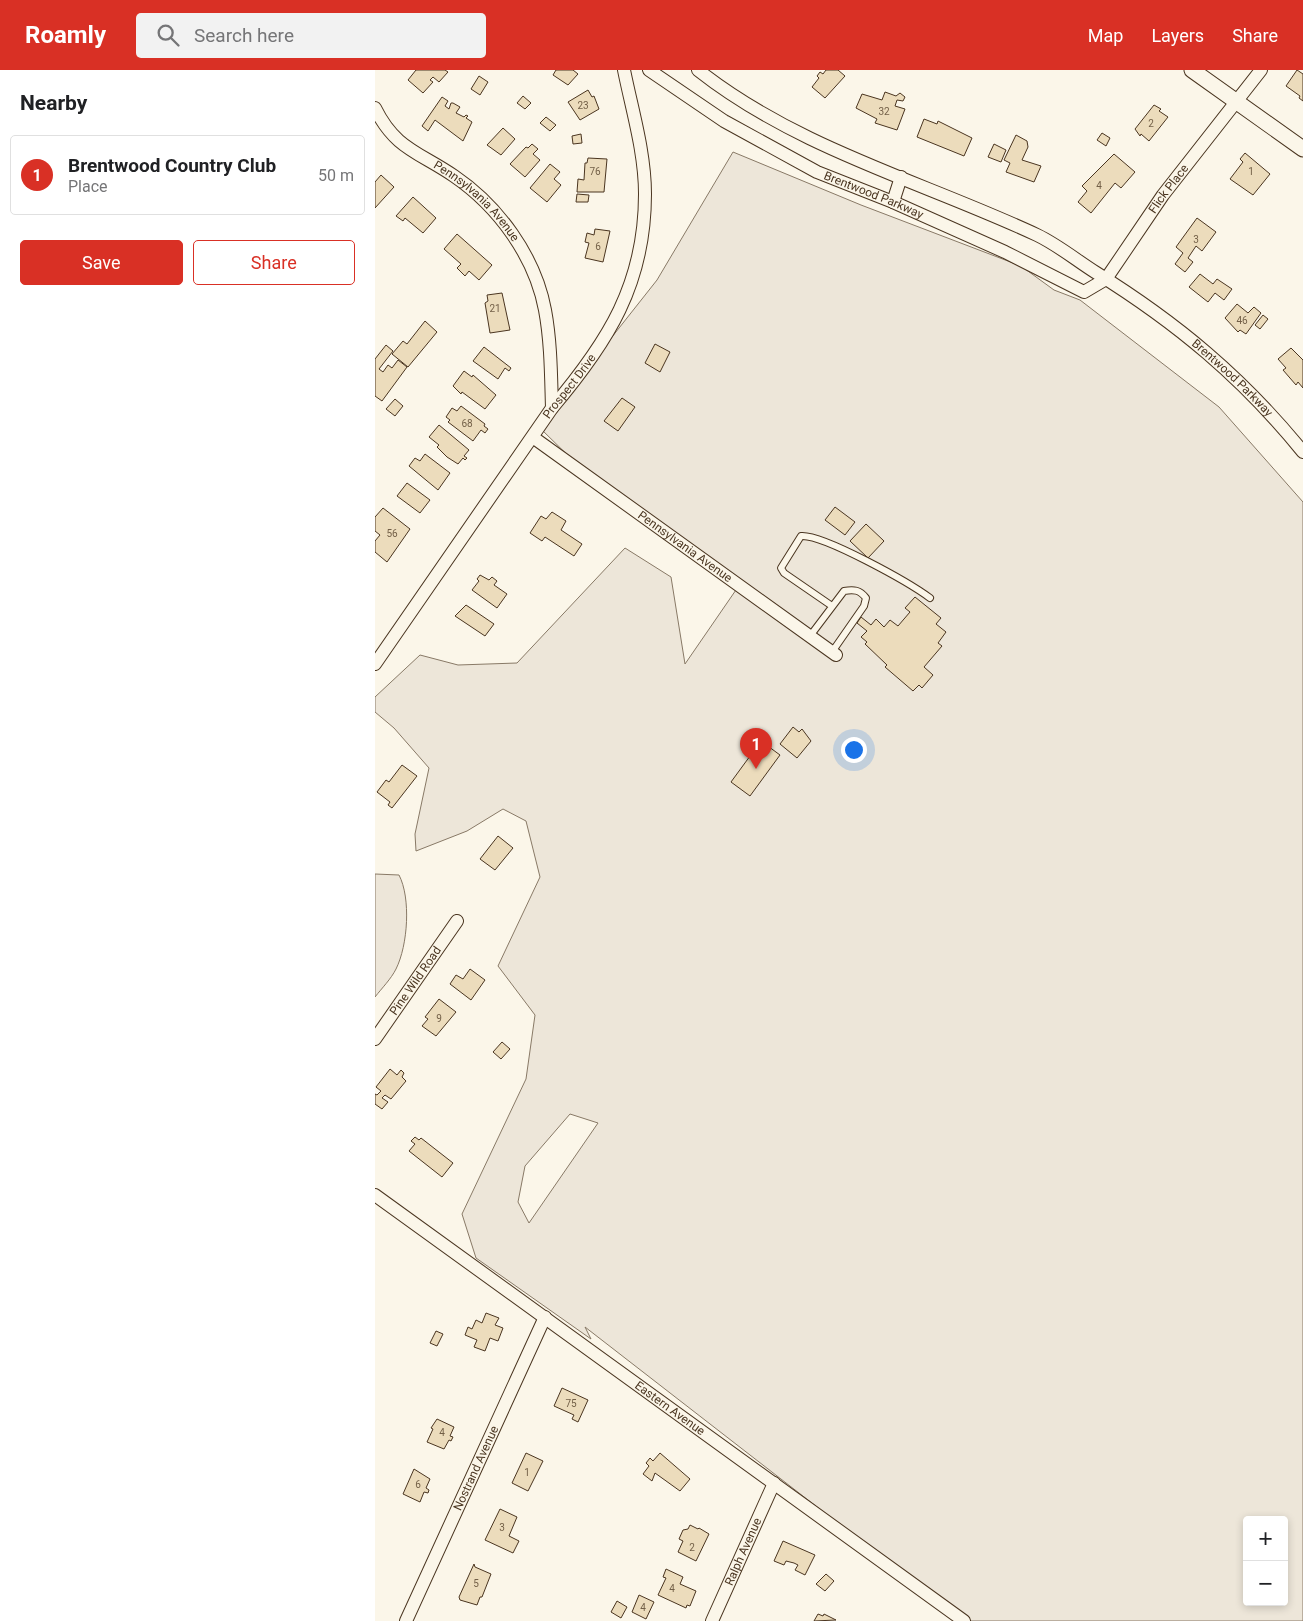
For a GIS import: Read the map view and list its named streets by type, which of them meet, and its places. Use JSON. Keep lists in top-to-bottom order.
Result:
{
  "streets": {
    "street": [
      "Flick Place",
      "Brentwood Parkway",
      "Pennsylvania Avenue",
      "Prospect Drive",
      "Pine Wild Road",
      "Eastern Avenue",
      "Nostrand Avenue",
      "Ralph Avenue"
    ]
  },
  "crossings": [
    ["Flick Place", "Brentwood Parkway"],
    ["Pennsylvania Avenue", "Prospect Drive"],
    ["Eastern Avenue", "Nostrand Avenue"],
    ["Eastern Avenue", "Ralph Avenue"]
  ],
  "house_numbers": [
    "23",
    "32",
    "2",
    "76",
    "1",
    "4",
    "3",
    "6",
    "21",
    "46",
    "68",
    "56",
    "9",
    "75",
    "4",
    "1",
    "6",
    "3",
    "2",
    "5",
    "4",
    "4"
  ],
  "page": {
    "header": "Roamly",
    "search": "Search here",
    "nav": ["Map", "Layers", "Share"],
    "heading": "Nearby",
    "list": [
      {
        "mark": "1",
        "name": "Brentwood Country Club",
        "note": "Place",
        "value": "50 m"
      }
    ],
    "buttons": ["Save", "Share"],
    "pins": "1",
    "map_buttons": ["+", "−"]
  }
}
